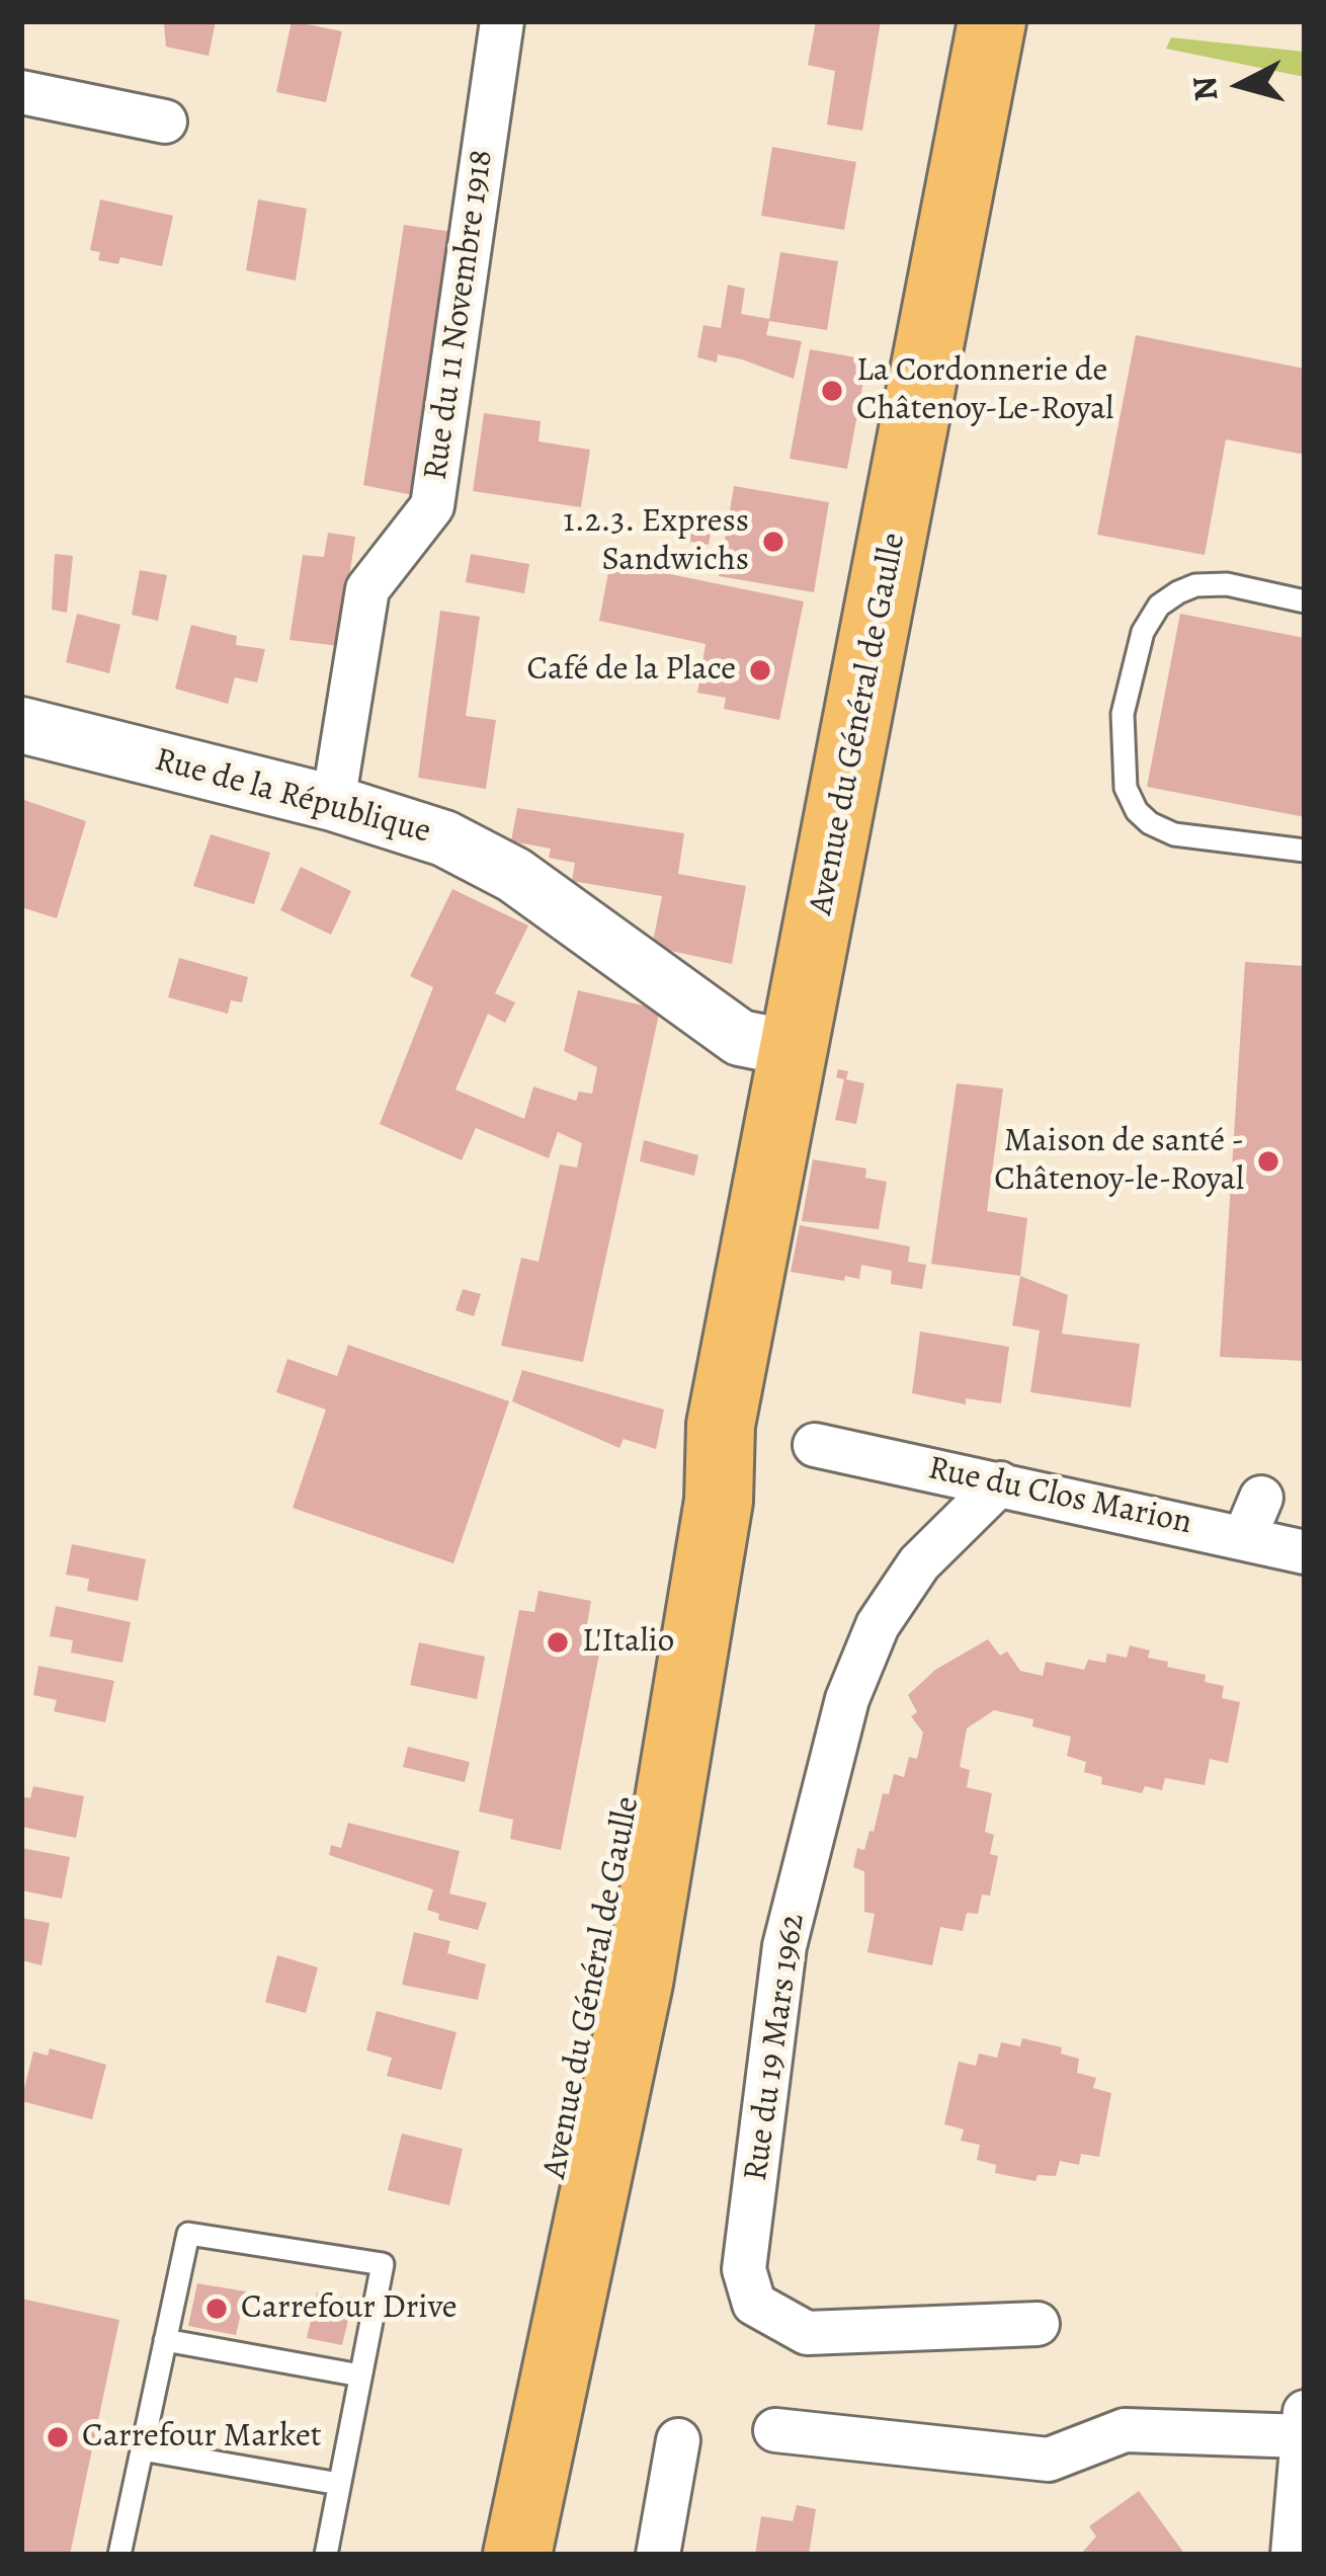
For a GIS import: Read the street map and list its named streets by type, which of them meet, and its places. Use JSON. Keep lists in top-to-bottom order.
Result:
{
  "streets": {
    "main road": ["Avenue du Général de Gaulle"],
    "street": [
      "Rue du 11 Novembre 1918",
      "Rue de la République",
      "Rue du Clos Marion",
      "Rue du 19 Mars 1962"
    ]
  },
  "crossings": [
    ["Rue du 11 Novembre 1918", "Rue de la République"],
    ["Avenue du Général de Gaulle", "Rue de la République"],
    ["Rue du Clos Marion", "Rue du 19 Mars 1962"]
  ],
  "places": [
    "La Cordonnerie de Châtenoy-Le-Royal",
    "1.2.3. Express Sandwichs",
    "Café de la Place",
    "Maison de santé - Châtenoy-le-Royal",
    "L'Italio",
    "Carrefour Drive",
    "Carrefour Market"
  ],
  "north": "left"
}
